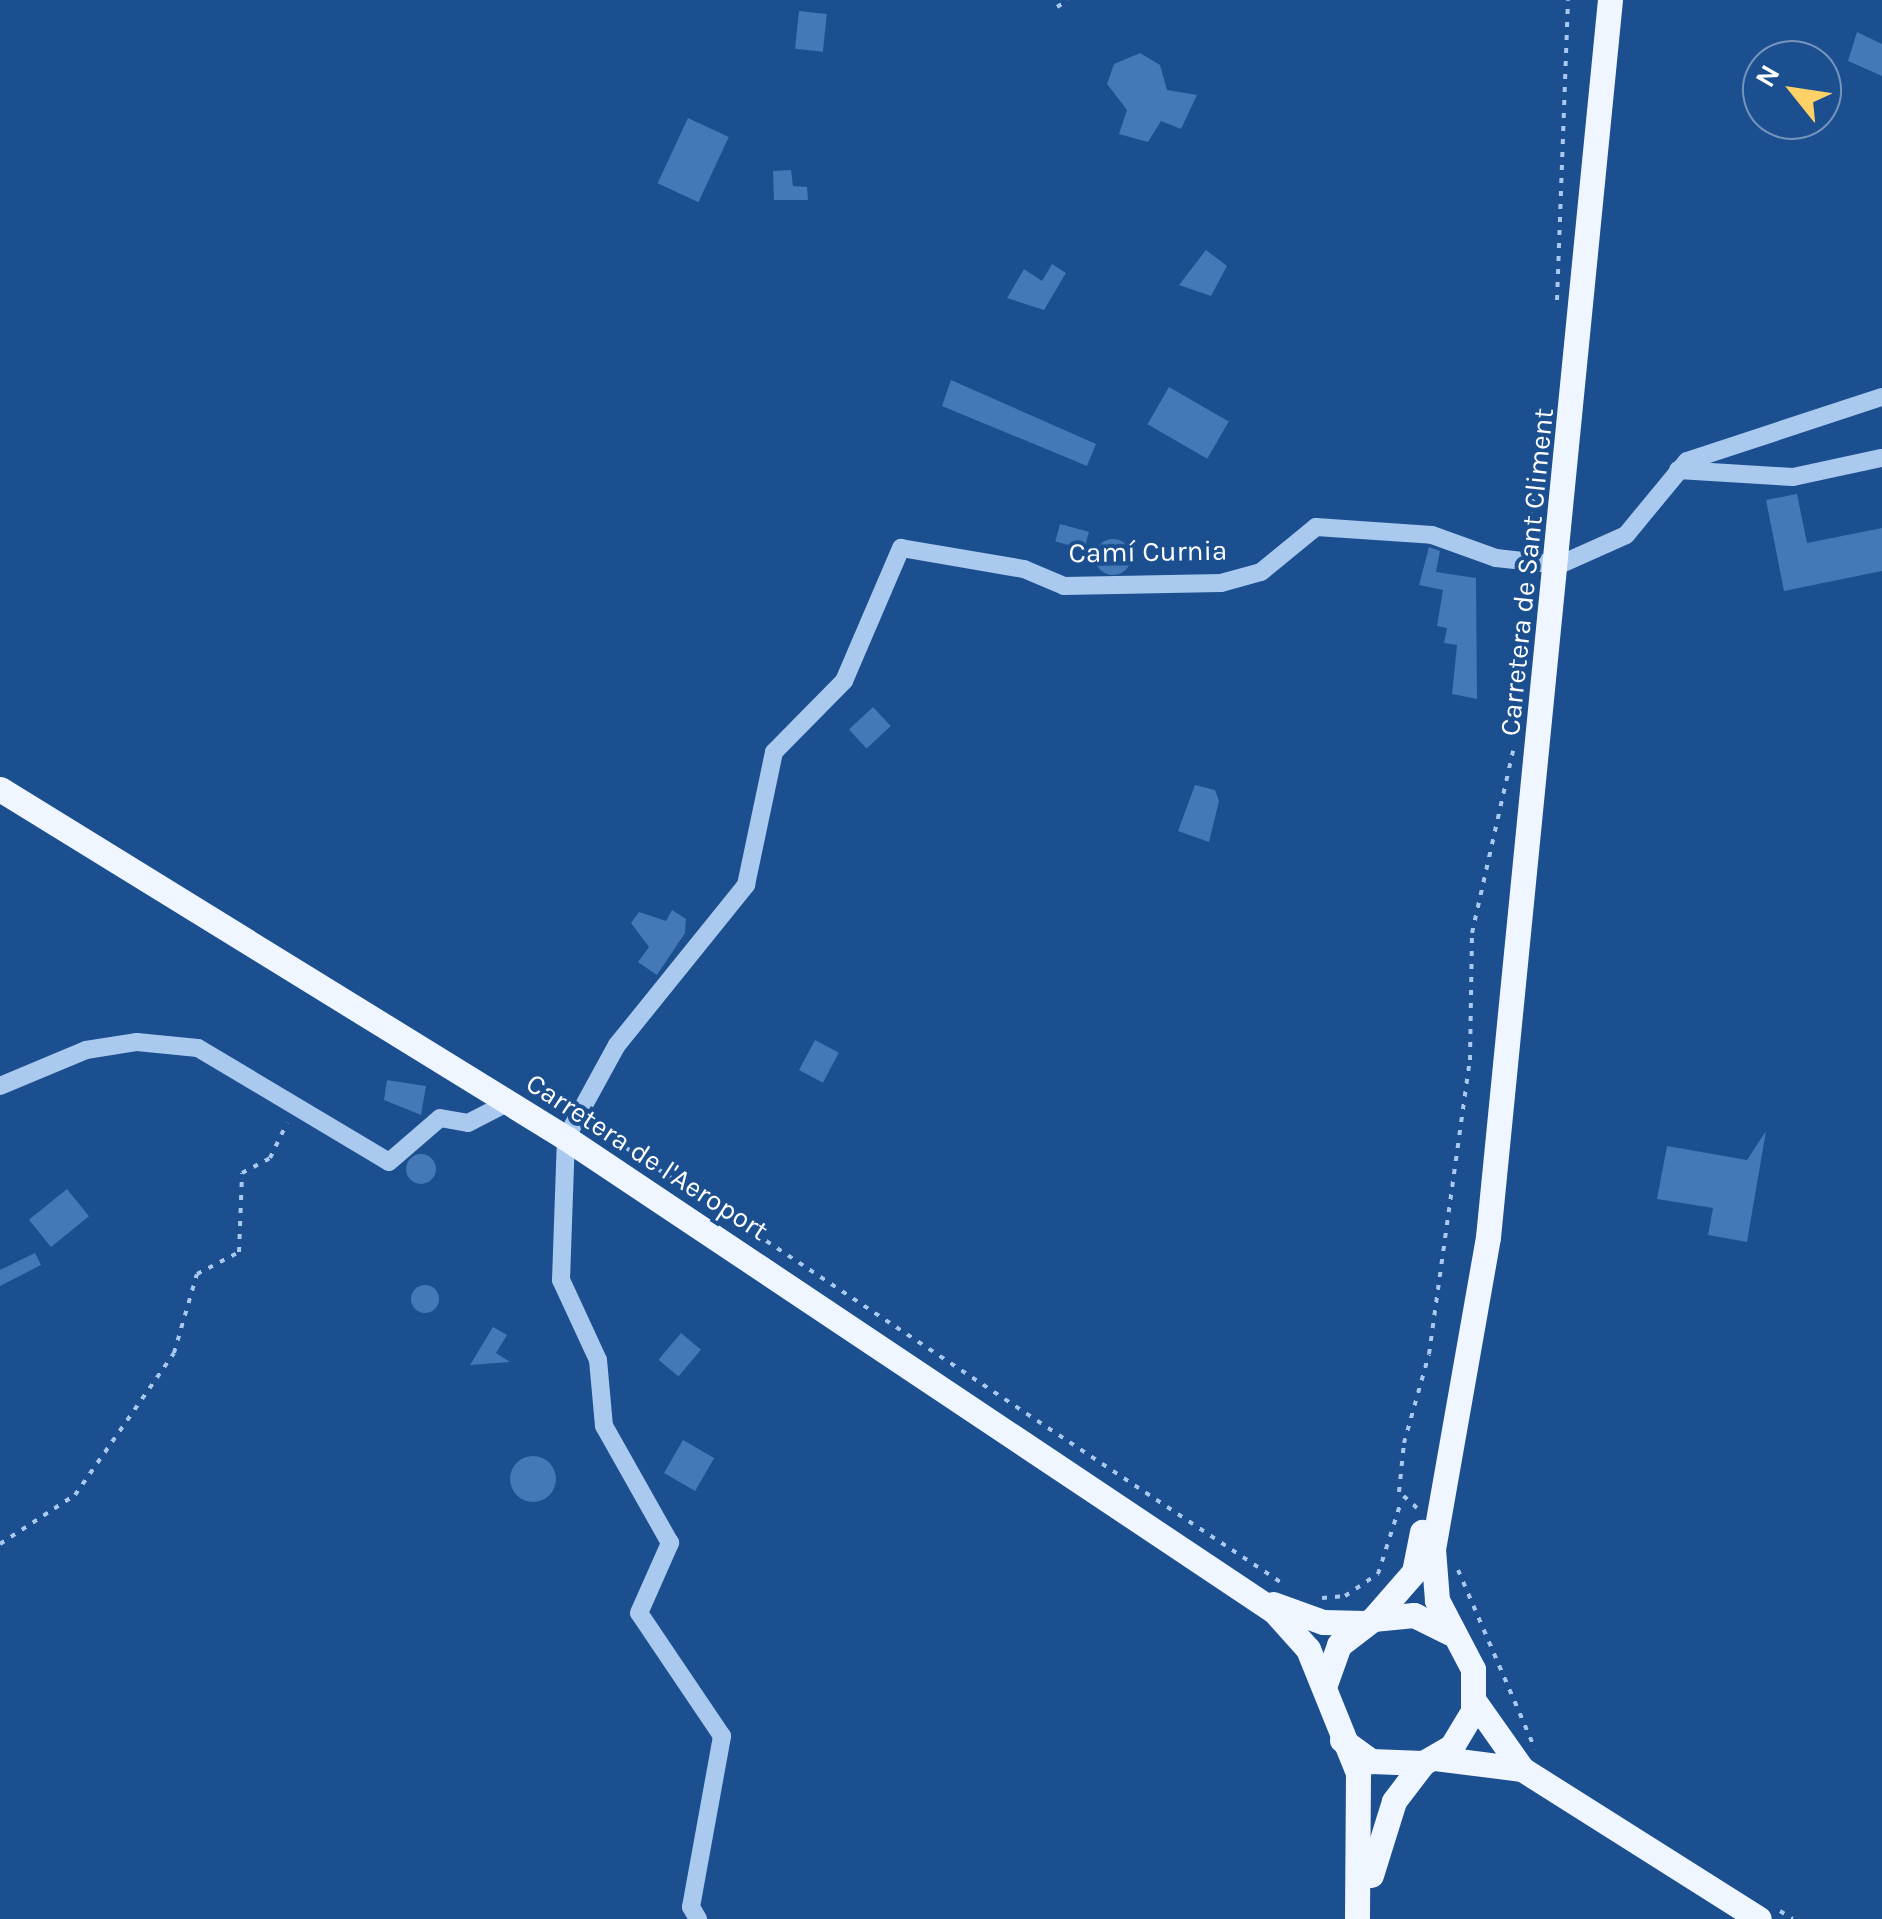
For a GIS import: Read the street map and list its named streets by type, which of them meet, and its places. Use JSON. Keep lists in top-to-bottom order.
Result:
{
  "streets": {
    "main road": ["Carretera de Sant Climent", "Carretera de l'Aeroport"],
    "street": ["Camí Curnia"]
  },
  "crossings": [
    ["Camí Curnia", "Carretera de Sant Climent"],
    ["Camí Curnia", "Carretera de l'Aeroport"]
  ],
  "north": "top left"
}
